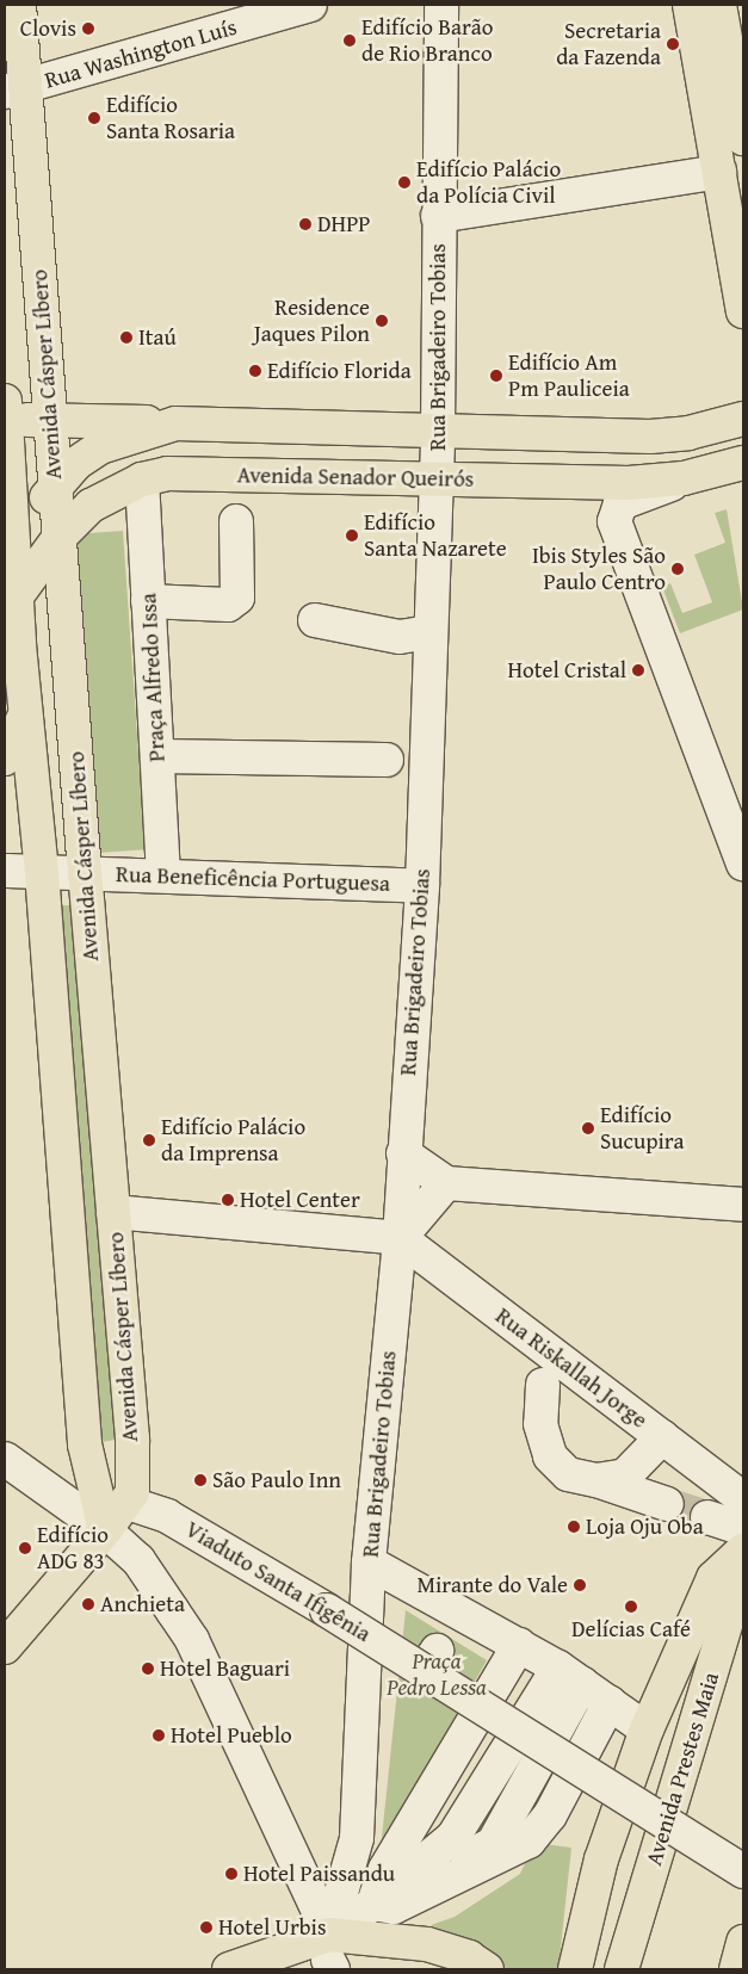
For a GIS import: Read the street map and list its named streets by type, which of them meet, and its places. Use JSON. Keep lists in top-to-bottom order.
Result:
{
  "streets": {
    "main road": ["Avenida Cásper Líbero", "Avenida Senador Queirós", "Avenida Prestes Maia"],
    "street": [
      "Rua Washington Luís",
      "Rua Brigadeiro Tobias",
      "Praça Alfredo Issa",
      "Rua Beneficência Portuguesa",
      "Rua Riskallah Jorge",
      "Viaduto Santa Ifigênia"
    ]
  },
  "crossings": [
    ["Rua Washington Luís", "Avenida Cásper Líbero"],
    ["Rua Brigadeiro Tobias", "Avenida Senador Queirós"],
    ["Rua Brigadeiro Tobias", "Rua Beneficência Portuguesa"],
    ["Rua Brigadeiro Tobias", "Rua Riskallah Jorge"],
    ["Avenida Cásper Líbero", "Avenida Senador Queirós"],
    ["Avenida Cásper Líbero", "Rua Beneficência Portuguesa"],
    ["Avenida Cásper Líbero", "Viaduto Santa Ifigênia"],
    ["Avenida Senador Queirós", "Praça Alfredo Issa"],
    ["Praça Alfredo Issa", "Rua Beneficência Portuguesa"]
  ],
  "parks": ["Praça Pedro Lessa"],
  "places": [
    "Clovis",
    "Edifício Barão de Rio Branco",
    "Secretaria da Fazenda",
    "Edifício Santa Rosaria",
    "Edifício Palácio da Polícia Civil",
    "DHPP",
    "Residence Jaques Pilon",
    "Itaú",
    "Edifício Florida",
    "Edifício Am Pm Pauliceia",
    "Edifício Santa Nazarete",
    "Ibis Styles São Paulo Centro",
    "Hotel Cristal",
    "Edifício Sucupira",
    "Edifício Palácio da Imprensa",
    "Hotel Center",
    "São Paulo Inn",
    "Loja Oju Oba",
    "Edifício ADG 83",
    "Mirante do Vale",
    "Anchieta",
    "Delícias Café",
    "Hotel Baguari",
    "Hotel Pueblo",
    "Hotel Paissandu",
    "Hotel Urbis"
  ]
}
